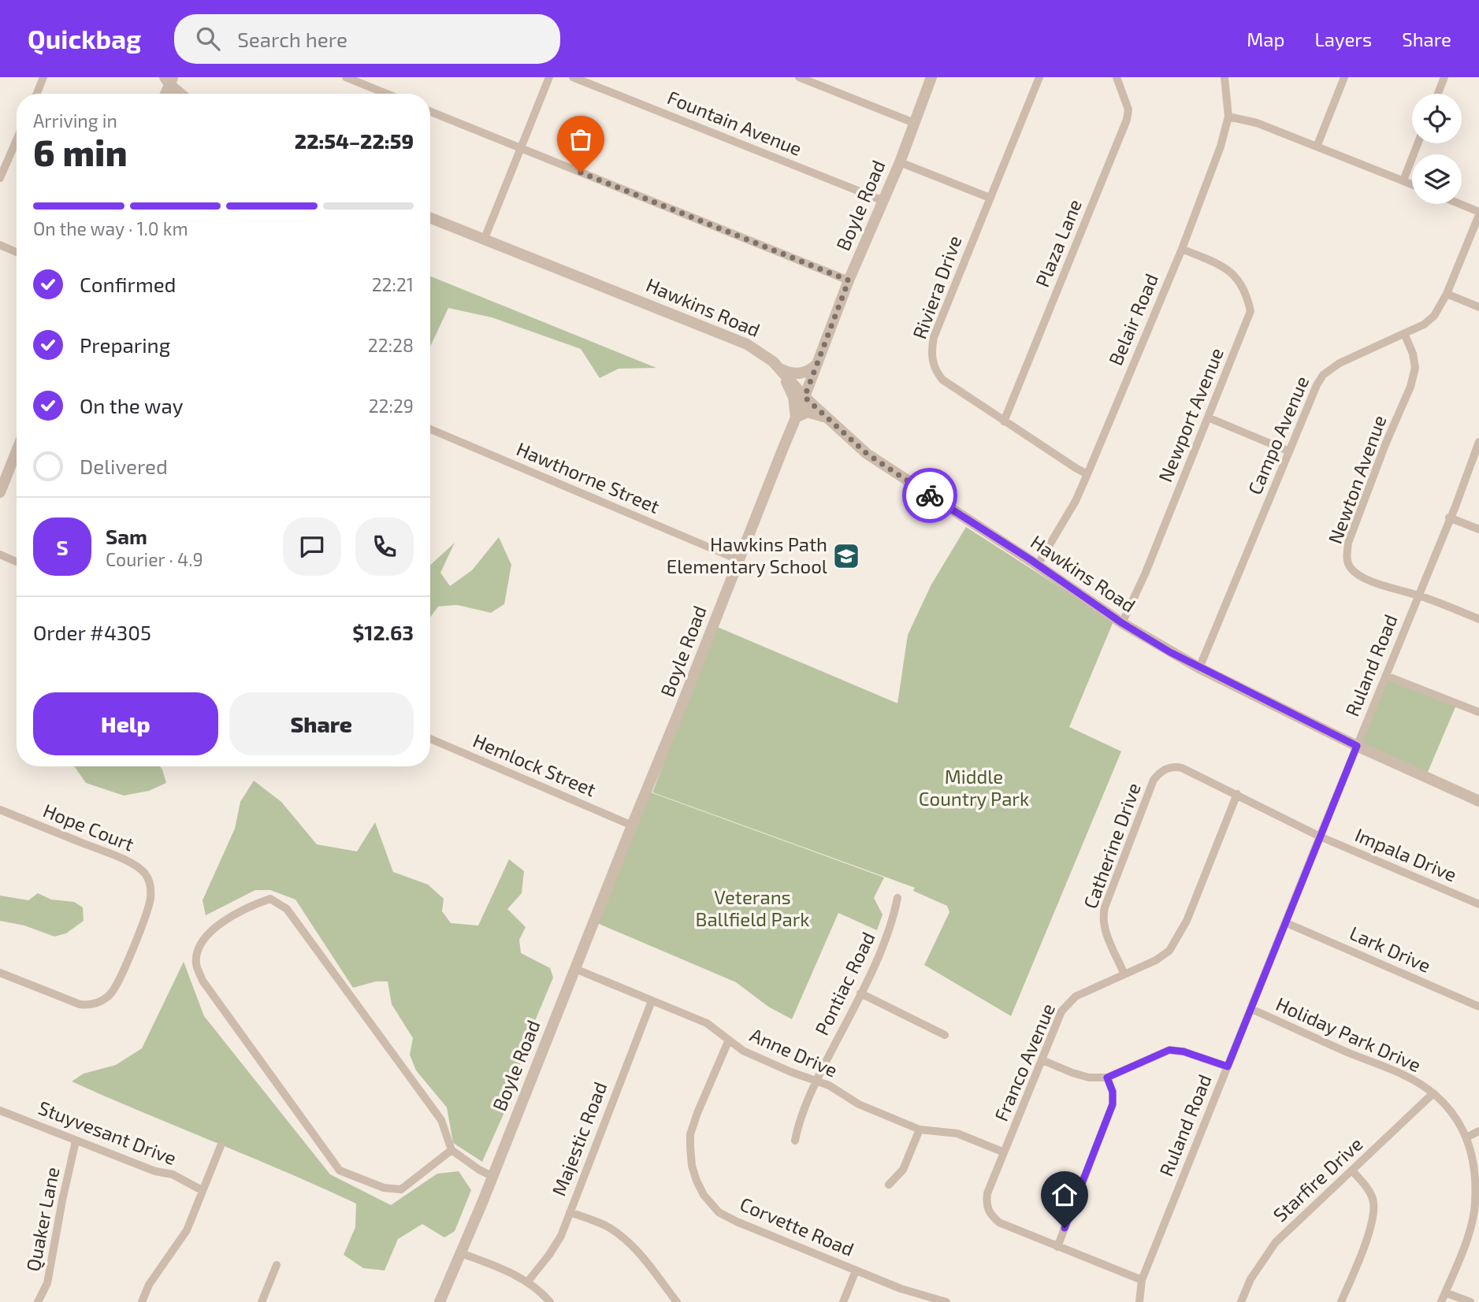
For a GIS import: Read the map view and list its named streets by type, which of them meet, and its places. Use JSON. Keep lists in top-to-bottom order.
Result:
{
  "streets": {
    "street": [
      "Fountain Avenue",
      "Boyle Road",
      "Plaza Lane",
      "Riviera Drive",
      "Hawkins Road",
      "Belair Road",
      "Newport Avenue",
      "Campo Avenue",
      "Hawthorne Street",
      "Newton Avenue",
      "Ruland Road",
      "Hemlock Street",
      "Hope Court",
      "Catherine Drive",
      "Impala Drive",
      "Lark Drive",
      "Pontiac Road",
      "Holiday Park Drive",
      "Anne Drive",
      "Franco Avenue",
      "Stuyvesant Drive",
      "Majestic Road",
      "Starfire Drive",
      "Quaker Lane",
      "Corvette Road"
    ]
  },
  "crossings": [
    ["Fountain Avenue", "Boyle Road"],
    ["Boyle Road", "Hawkins Road"],
    ["Boyle Road", "Hawthorne Street"],
    ["Boyle Road", "Hemlock Street"],
    ["Boyle Road", "Anne Drive"],
    ["Plaza Lane", "Riviera Drive"],
    ["Riviera Drive", "Belair Road"],
    ["Hawkins Road", "Belair Road"],
    ["Hawkins Road", "Newport Avenue"],
    ["Hawkins Road", "Campo Avenue"],
    ["Hawkins Road", "Ruland Road"],
    ["Belair Road", "Newport Avenue"],
    ["Campo Avenue", "Newton Avenue"],
    ["Newton Avenue", "Ruland Road"],
    ["Ruland Road", "Catherine Drive"],
    ["Ruland Road", "Impala Drive"],
    ["Ruland Road", "Lark Drive"],
    ["Ruland Road", "Holiday Park Drive"],
    ["Ruland Road", "Franco Avenue"],
    ["Catherine Drive", "Impala Drive"],
    ["Catherine Drive", "Franco Avenue"],
    ["Pontiac Road", "Anne Drive"],
    ["Holiday Park Drive", "Starfire Drive"],
    ["Anne Drive", "Franco Avenue"],
    ["Anne Drive", "Majestic Road"],
    ["Anne Drive", "Corvette Road"],
    ["Stuyvesant Drive", "Quaker Lane"]
  ],
  "parks": ["Middle Country Park", "Veterans Ballfield Park"],
  "places": {
    "school or university": ["Hawkins Path Elementary School"]
  },
  "page": {
    "header": "Quickbag",
    "search": "Search here",
    "nav": ["Map", "Layers", "Share"],
    "heading": ["6 min", "Arriving in", "22:54–22:59"],
    "panel": [
      "Sam",
      "Courier · 4.9",
      "Order #4305",
      "$12.63"
    ],
    "bar": "On the way · 1.0 km",
    "list": [
      ["Confirmed", "22:21"],
      ["Preparing", "22:28"],
      ["On the way", "22:29"],
      "Delivered"
    ],
    "round": "S",
    "buttons": ["Help", "Share"]
  }
}
